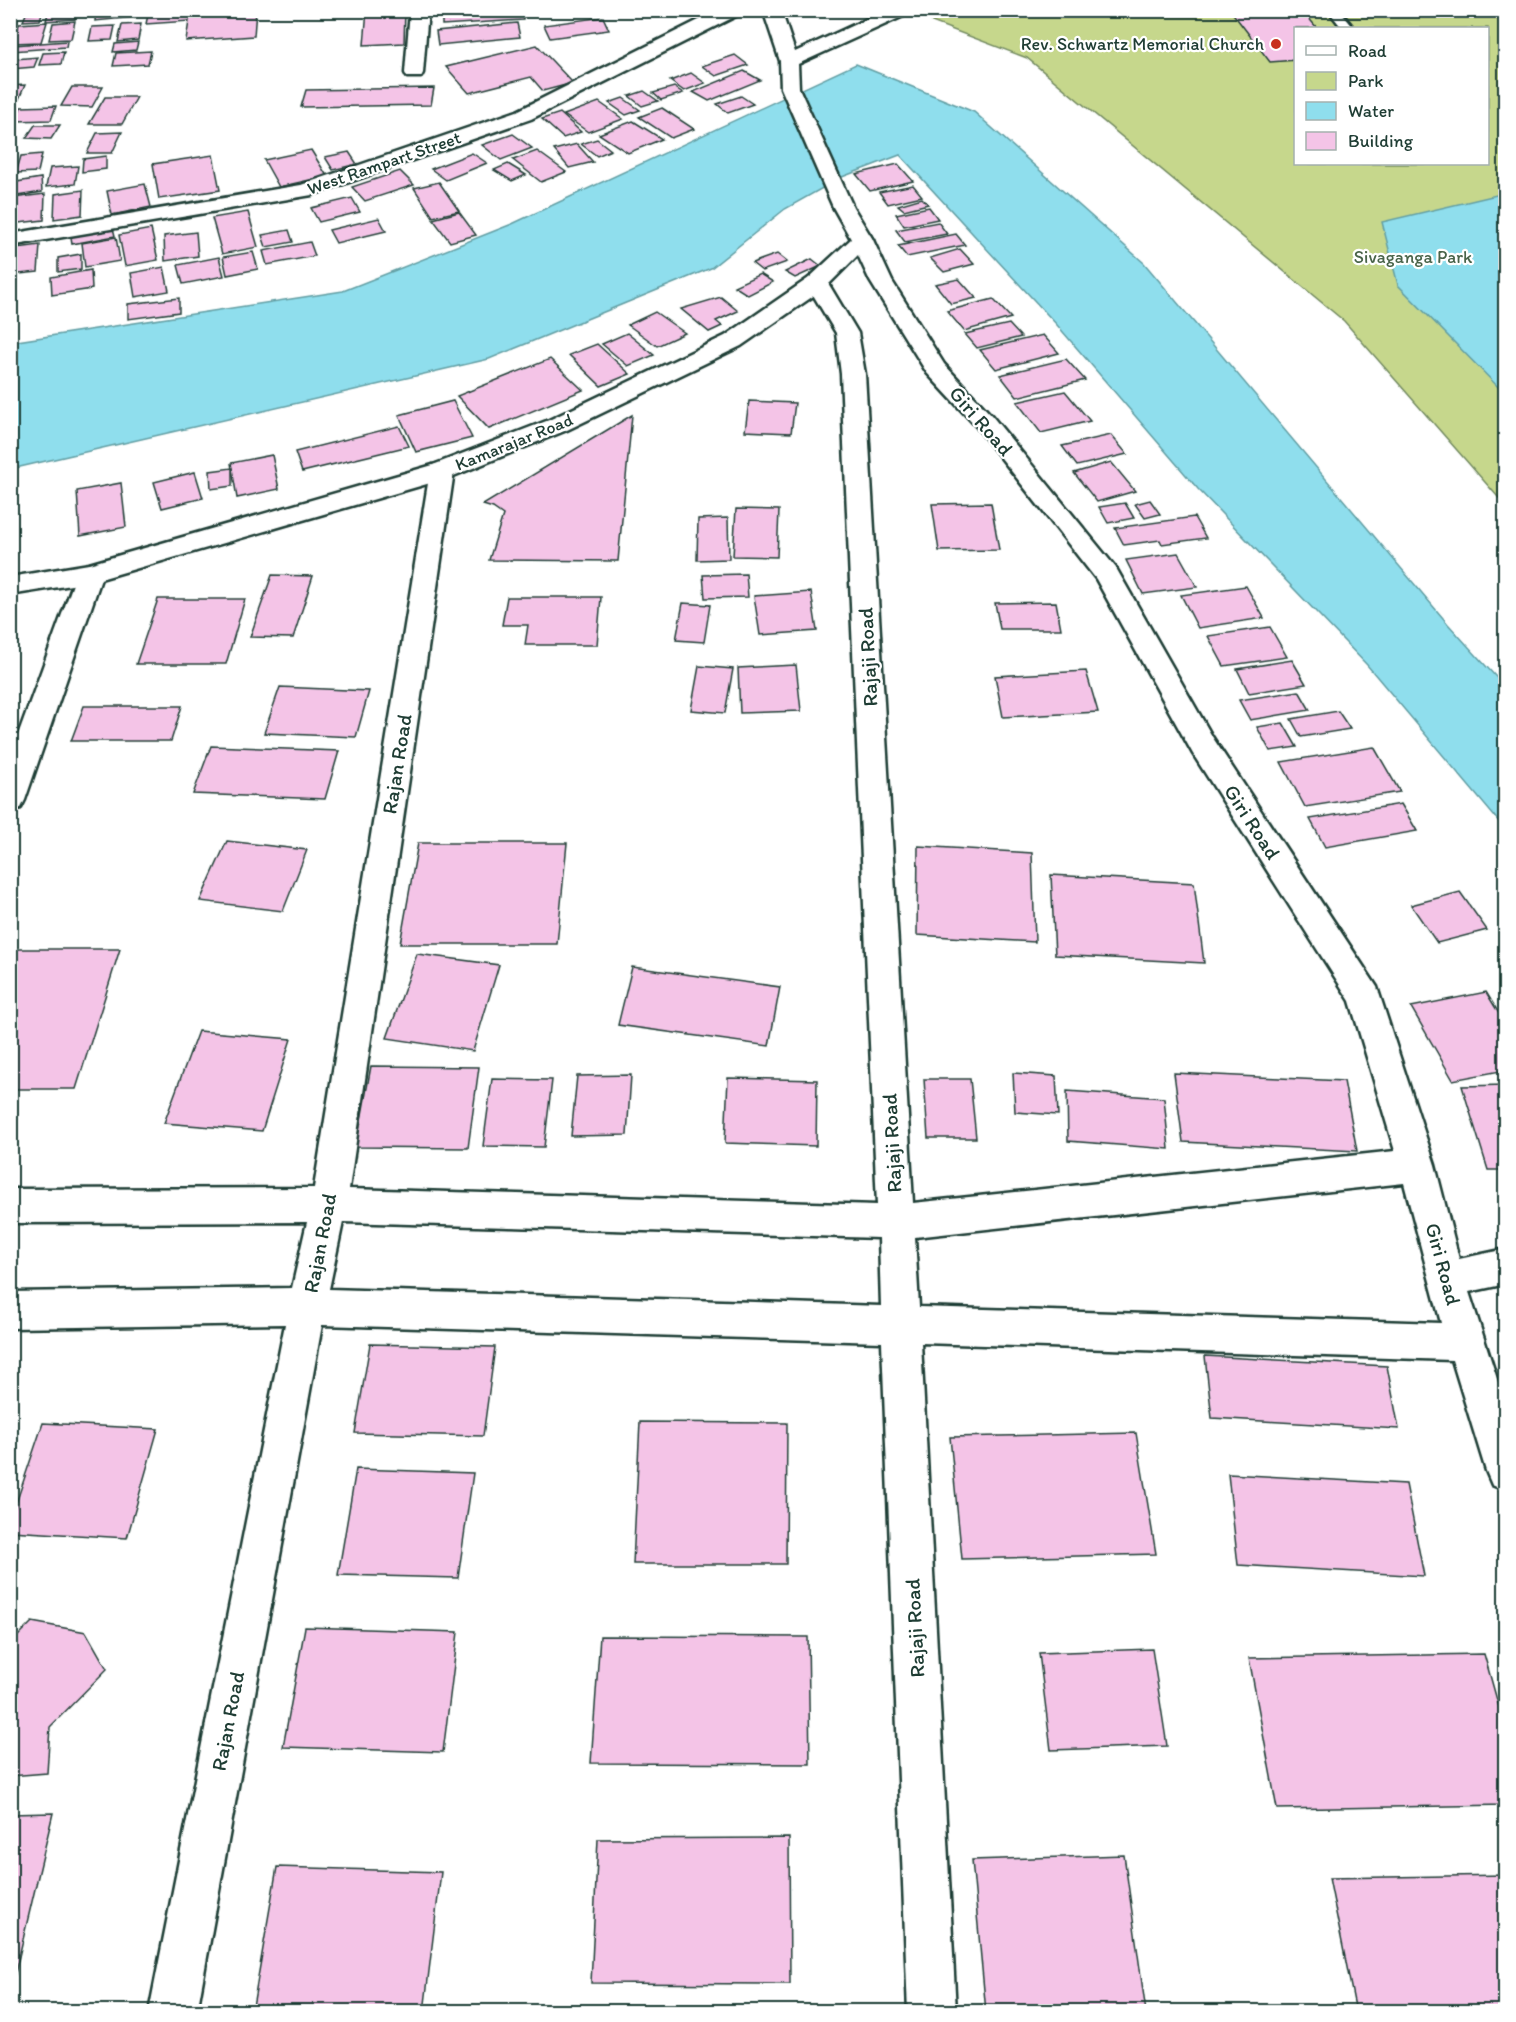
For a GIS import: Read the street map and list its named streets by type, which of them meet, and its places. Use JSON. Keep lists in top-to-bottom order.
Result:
{
  "streets": {
    "street": [
      "West Rampart Street",
      "Giri Road",
      "Kamarajar Road",
      "Rajaji Road",
      "Rajan Road"
    ]
  },
  "crossings": [
    ["Giri Road", "Kamarajar Road"],
    ["Kamarajar Road", "Rajaji Road"],
    ["Kamarajar Road", "Rajan Road"]
  ],
  "parks": ["Sivaganga Park"],
  "places": ["Rev. Schwartz Memorial Church"],
  "legend": [
    "Road",
    "Park",
    "Water",
    "Building"
  ]
}
